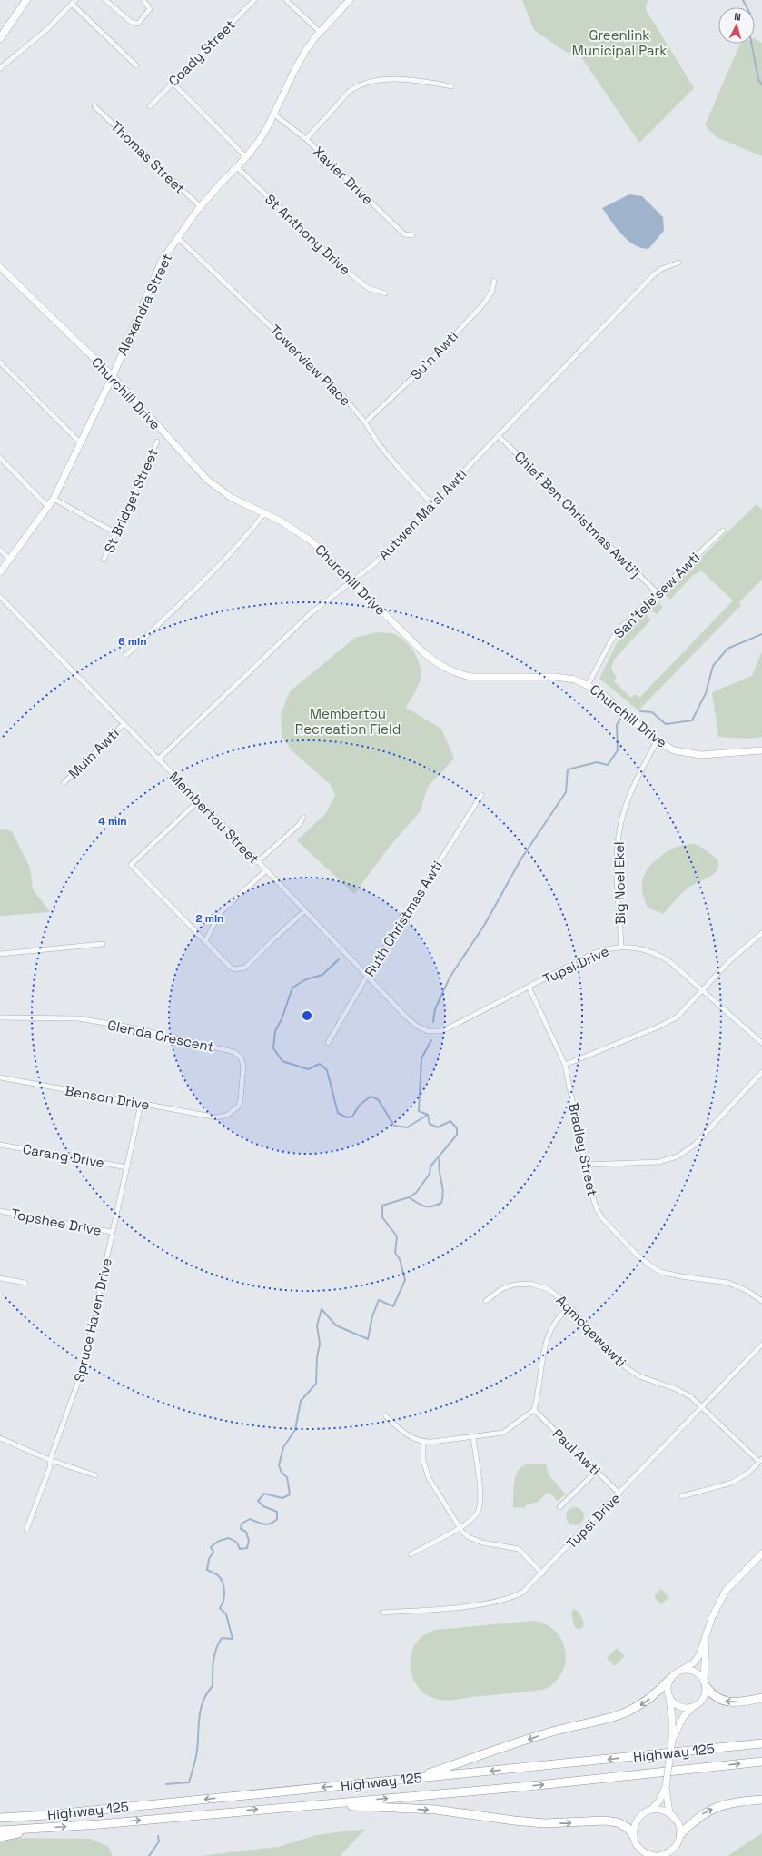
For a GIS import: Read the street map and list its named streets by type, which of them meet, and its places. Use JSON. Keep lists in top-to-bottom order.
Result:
{
  "streets": {
    "highway": ["Highway 125"],
    "main road": ["Alexandra Street", "Churchill Drive"],
    "street": [
      "Coady Street",
      "Thomas Street",
      "Xavier Drive",
      "St Anthony Drive",
      "Su'n Awti",
      "Towerview Place",
      "St Bridget Street",
      "Autwen Ma'sl Awti",
      "Chief Ben Christmas Awti'j",
      "San'tele'sew Awti",
      "Muin Awti",
      "Membertou Street",
      "Big Noel Ekel",
      "Ruth Christmas Awti",
      "Tupsi Drive",
      "Glenda Crescent",
      "Benson Drive",
      "Bradley Street",
      "Carang Drive",
      "Topshee Drive",
      "Spruce Haven Drive",
      "Aqmoqewawti",
      "Paul Awti"
    ]
  },
  "crossings": [
    ["Thomas Street", "Alexandra Street"],
    ["Xavier Drive", "Alexandra Street"],
    ["St Anthony Drive", "Alexandra Street"],
    ["Alexandra Street", "Towerview Place"],
    ["Alexandra Street", "Churchill Drive"],
    ["Su'n Awti", "Towerview Place"],
    ["Towerview Place", "Autwen Ma'sl Awti"],
    ["Churchill Drive", "Autwen Ma'sl Awti"],
    ["Churchill Drive", "San'tele'sew Awti"],
    ["Churchill Drive", "Big Noel Ekel"],
    ["Autwen Ma'sl Awti", "Chief Ben Christmas Awti'j"],
    ["Autwen Ma'sl Awti", "Membertou Street"],
    ["Chief Ben Christmas Awti'j", "San'tele'sew Awti"],
    ["Muin Awti", "Membertou Street"],
    ["Membertou Street", "Ruth Christmas Awti"],
    ["Membertou Street", "Tupsi Drive"],
    ["Big Noel Ekel", "Tupsi Drive"],
    ["Tupsi Drive", "Bradley Street"],
    ["Tupsi Drive", "Aqmoqewawti"],
    ["Tupsi Drive", "Paul Awti"],
    ["Glenda Crescent", "Benson Drive"],
    ["Benson Drive", "Spruce Haven Drive"],
    ["Carang Drive", "Spruce Haven Drive"],
    ["Topshee Drive", "Spruce Haven Drive"]
  ],
  "parks": ["Greenlink Municipal Park", "Membertou Recreation Field"],
  "north": "top",
  "rings": ["6 min", "4 min", "2 min"]
}
